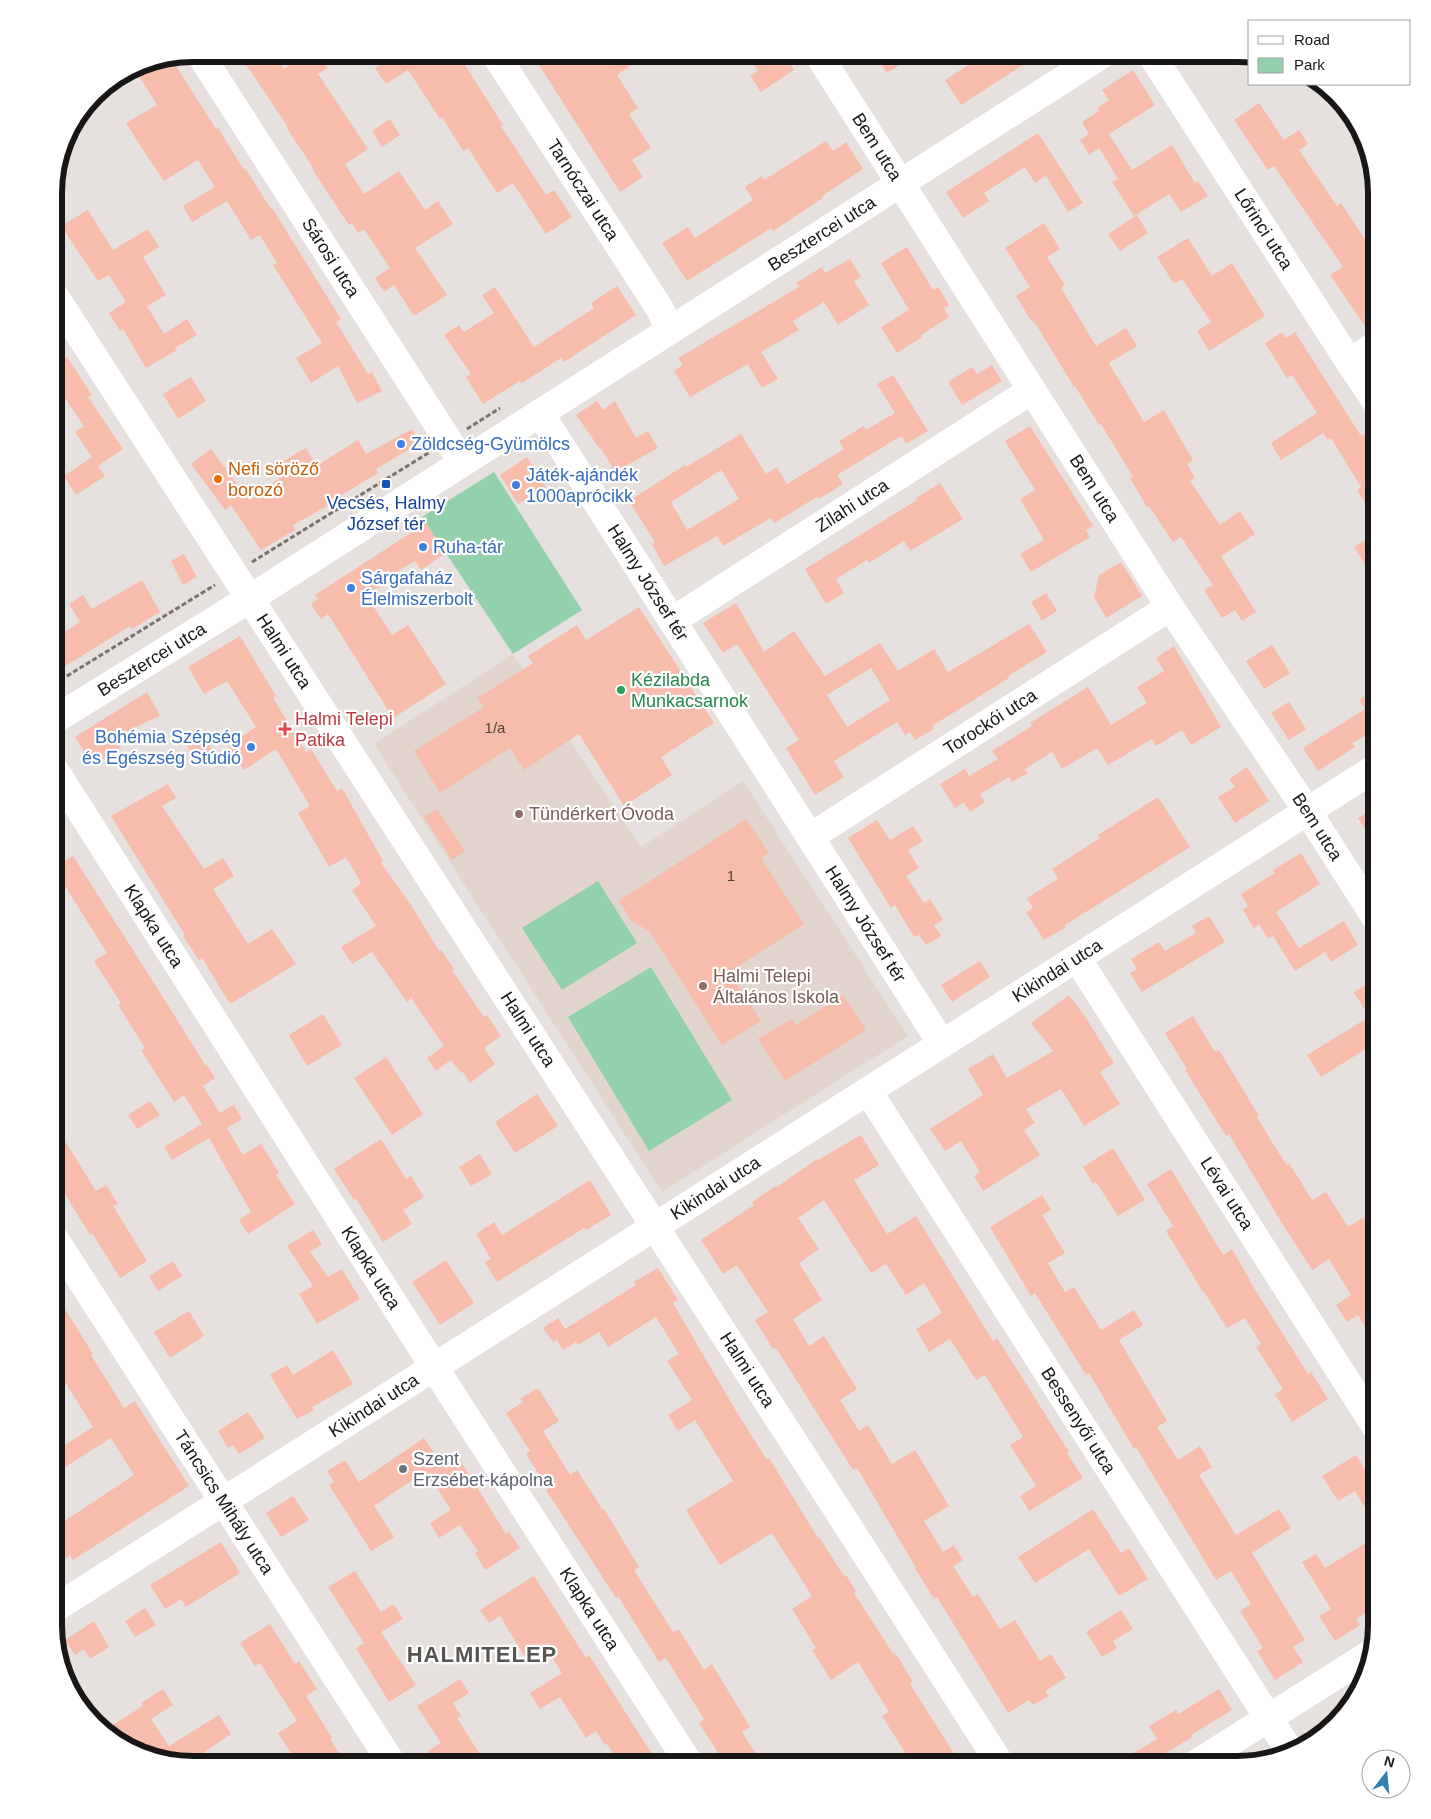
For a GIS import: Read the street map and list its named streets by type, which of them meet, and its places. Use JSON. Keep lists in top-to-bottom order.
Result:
{
  "streets": {
    "street": [
      "Bem utca",
      "Tarnóczai utca",
      "Lőrinci utca",
      "Besztercei utca",
      "Sárosi utca",
      "Zilahi utca",
      "Halmy József tér",
      "Halmi utca",
      "Torockói utca",
      "Klapka utca",
      "Kikindai utca",
      "Lévai utca",
      "Bessenyői utca",
      "Táncsics Mihály utca"
    ]
  },
  "crossings": [
    ["Bem utca", "Besztercei utca"],
    ["Bem utca", "Zilahi utca"],
    ["Bem utca", "Torockói utca"],
    ["Bem utca", "Kikindai utca"],
    ["Tarnóczai utca", "Besztercei utca"],
    ["Besztercei utca", "Halmy József tér"],
    ["Besztercei utca", "Halmi utca"],
    ["Zilahi utca", "Halmy József tér"],
    ["Halmy József tér", "Torockói utca"],
    ["Halmy József tér", "Kikindai utca"],
    ["Halmi utca", "Kikindai utca"],
    ["Klapka utca", "Kikindai utca"],
    ["Kikindai utca", "Lévai utca"],
    ["Kikindai utca", "Bessenyői utca"],
    ["Kikindai utca", "Táncsics Mihály utca"]
  ],
  "districts": ["HALMITELEP"],
  "places": {
    "other": [
      "Zöldcség-Gyümölcs",
      "Nefi söröző borozó",
      "Játék-ajándék 1000aprócikk",
      "Ruha-tár",
      "Sárgafaház Élelmiszerbolt",
      "Kézilabda Munkacsarnok",
      "Bohémia Szépség és Egészség Stúdió",
      "Tündérkert Óvoda",
      "Halmi Telepi Általános Iskola",
      "Szent Erzsébet-kápolna"
    ],
    "transit": ["Vecsés, Halmy József tér"],
    "health": ["Halmi Telepi Patika"]
  },
  "house_numbers": ["1/a", "1"],
  "legend": ["Road", "Park"],
  "north": "top"
}
